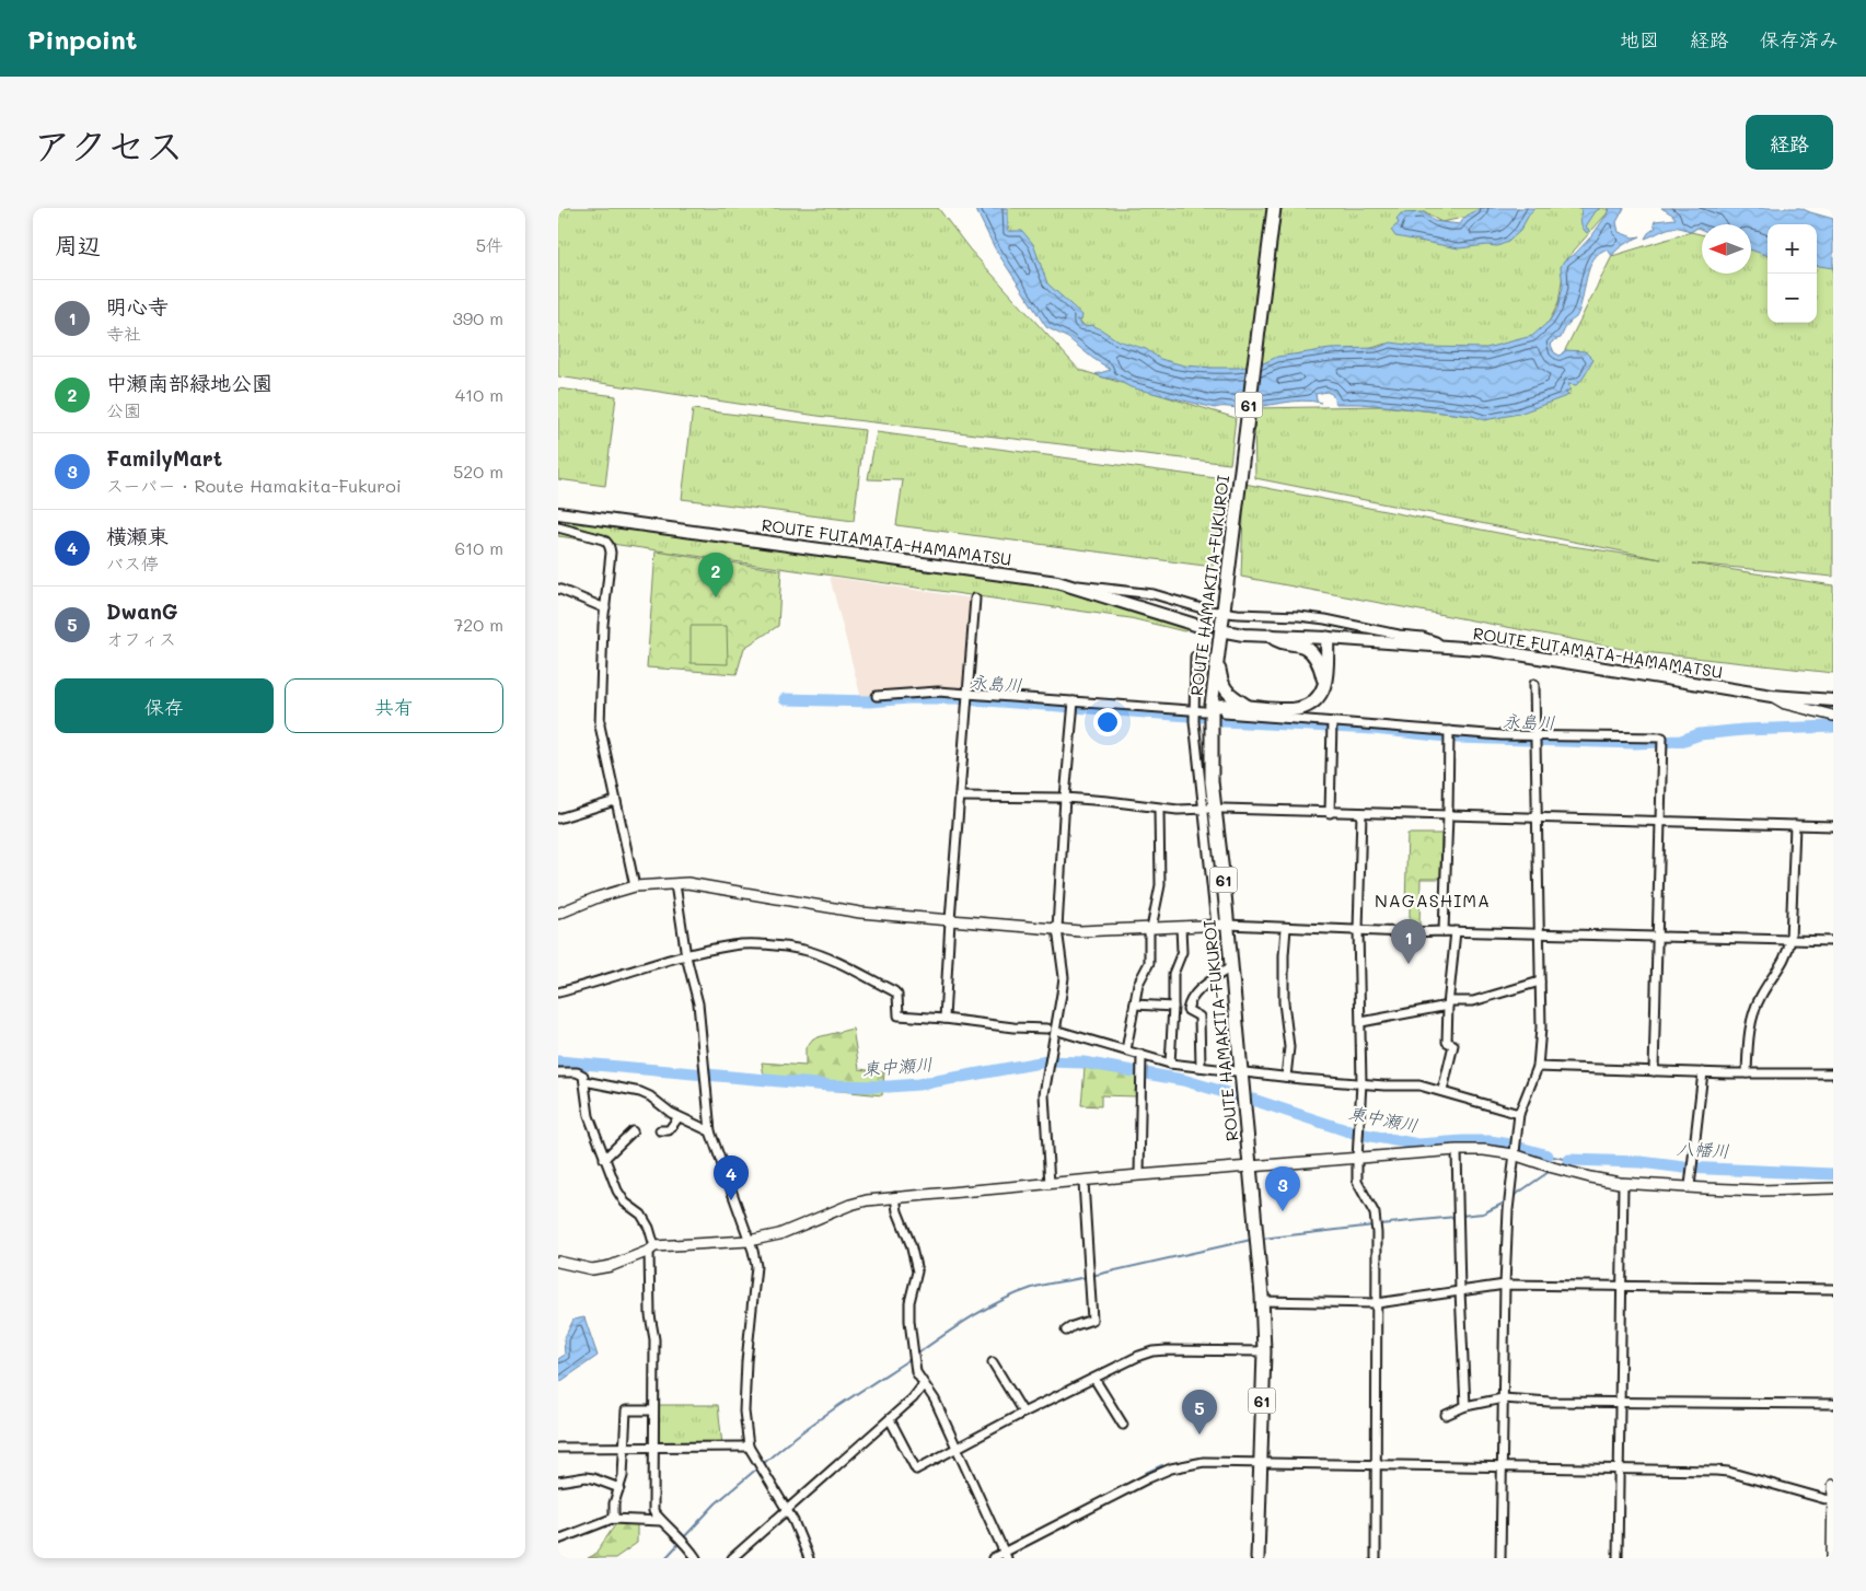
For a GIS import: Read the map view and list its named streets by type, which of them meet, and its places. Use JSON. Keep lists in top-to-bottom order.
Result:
{
  "streets": {
    "main road": ["61", "ROUTE FUTAMATA-HAMAMATSU", "ROUTE HAMAKITA-FUKUROI"]
  },
  "districts": ["NAGASHIMA"],
  "water": ["永島川", "東中瀬川", "八幡川"],
  "north": "left",
  "page": {
    "header": "Pinpoint",
    "nav": ["地図", "経路", "保存済み"],
    "title": "アクセス",
    "buttons": [
      "経路",
      ["保存", "共有"]
    ],
    "heading": ["周辺", "5件"],
    "map_buttons": ["+", "−"],
    "list": [
      {
        "mark": "1",
        "name": "明心寺",
        "note": "寺社",
        "value": "390 m"
      },
      {
        "mark": "2",
        "name": "中瀬南部緑地公園",
        "note": "公園",
        "value": "410 m"
      },
      {
        "mark": "3",
        "name": "FamilyMart",
        "note": "スーパー · Route Hamakita-Fukuroi",
        "value": "520 m"
      },
      {
        "mark": "4",
        "name": "横瀬東",
        "note": "バス停",
        "value": "610 m"
      },
      {
        "mark": "5",
        "name": "DwanG",
        "note": "オフィス",
        "value": "720 m"
      }
    ],
    "pins": [
      "2",
      "1",
      "4",
      "3",
      "5"
    ]
  }
}
